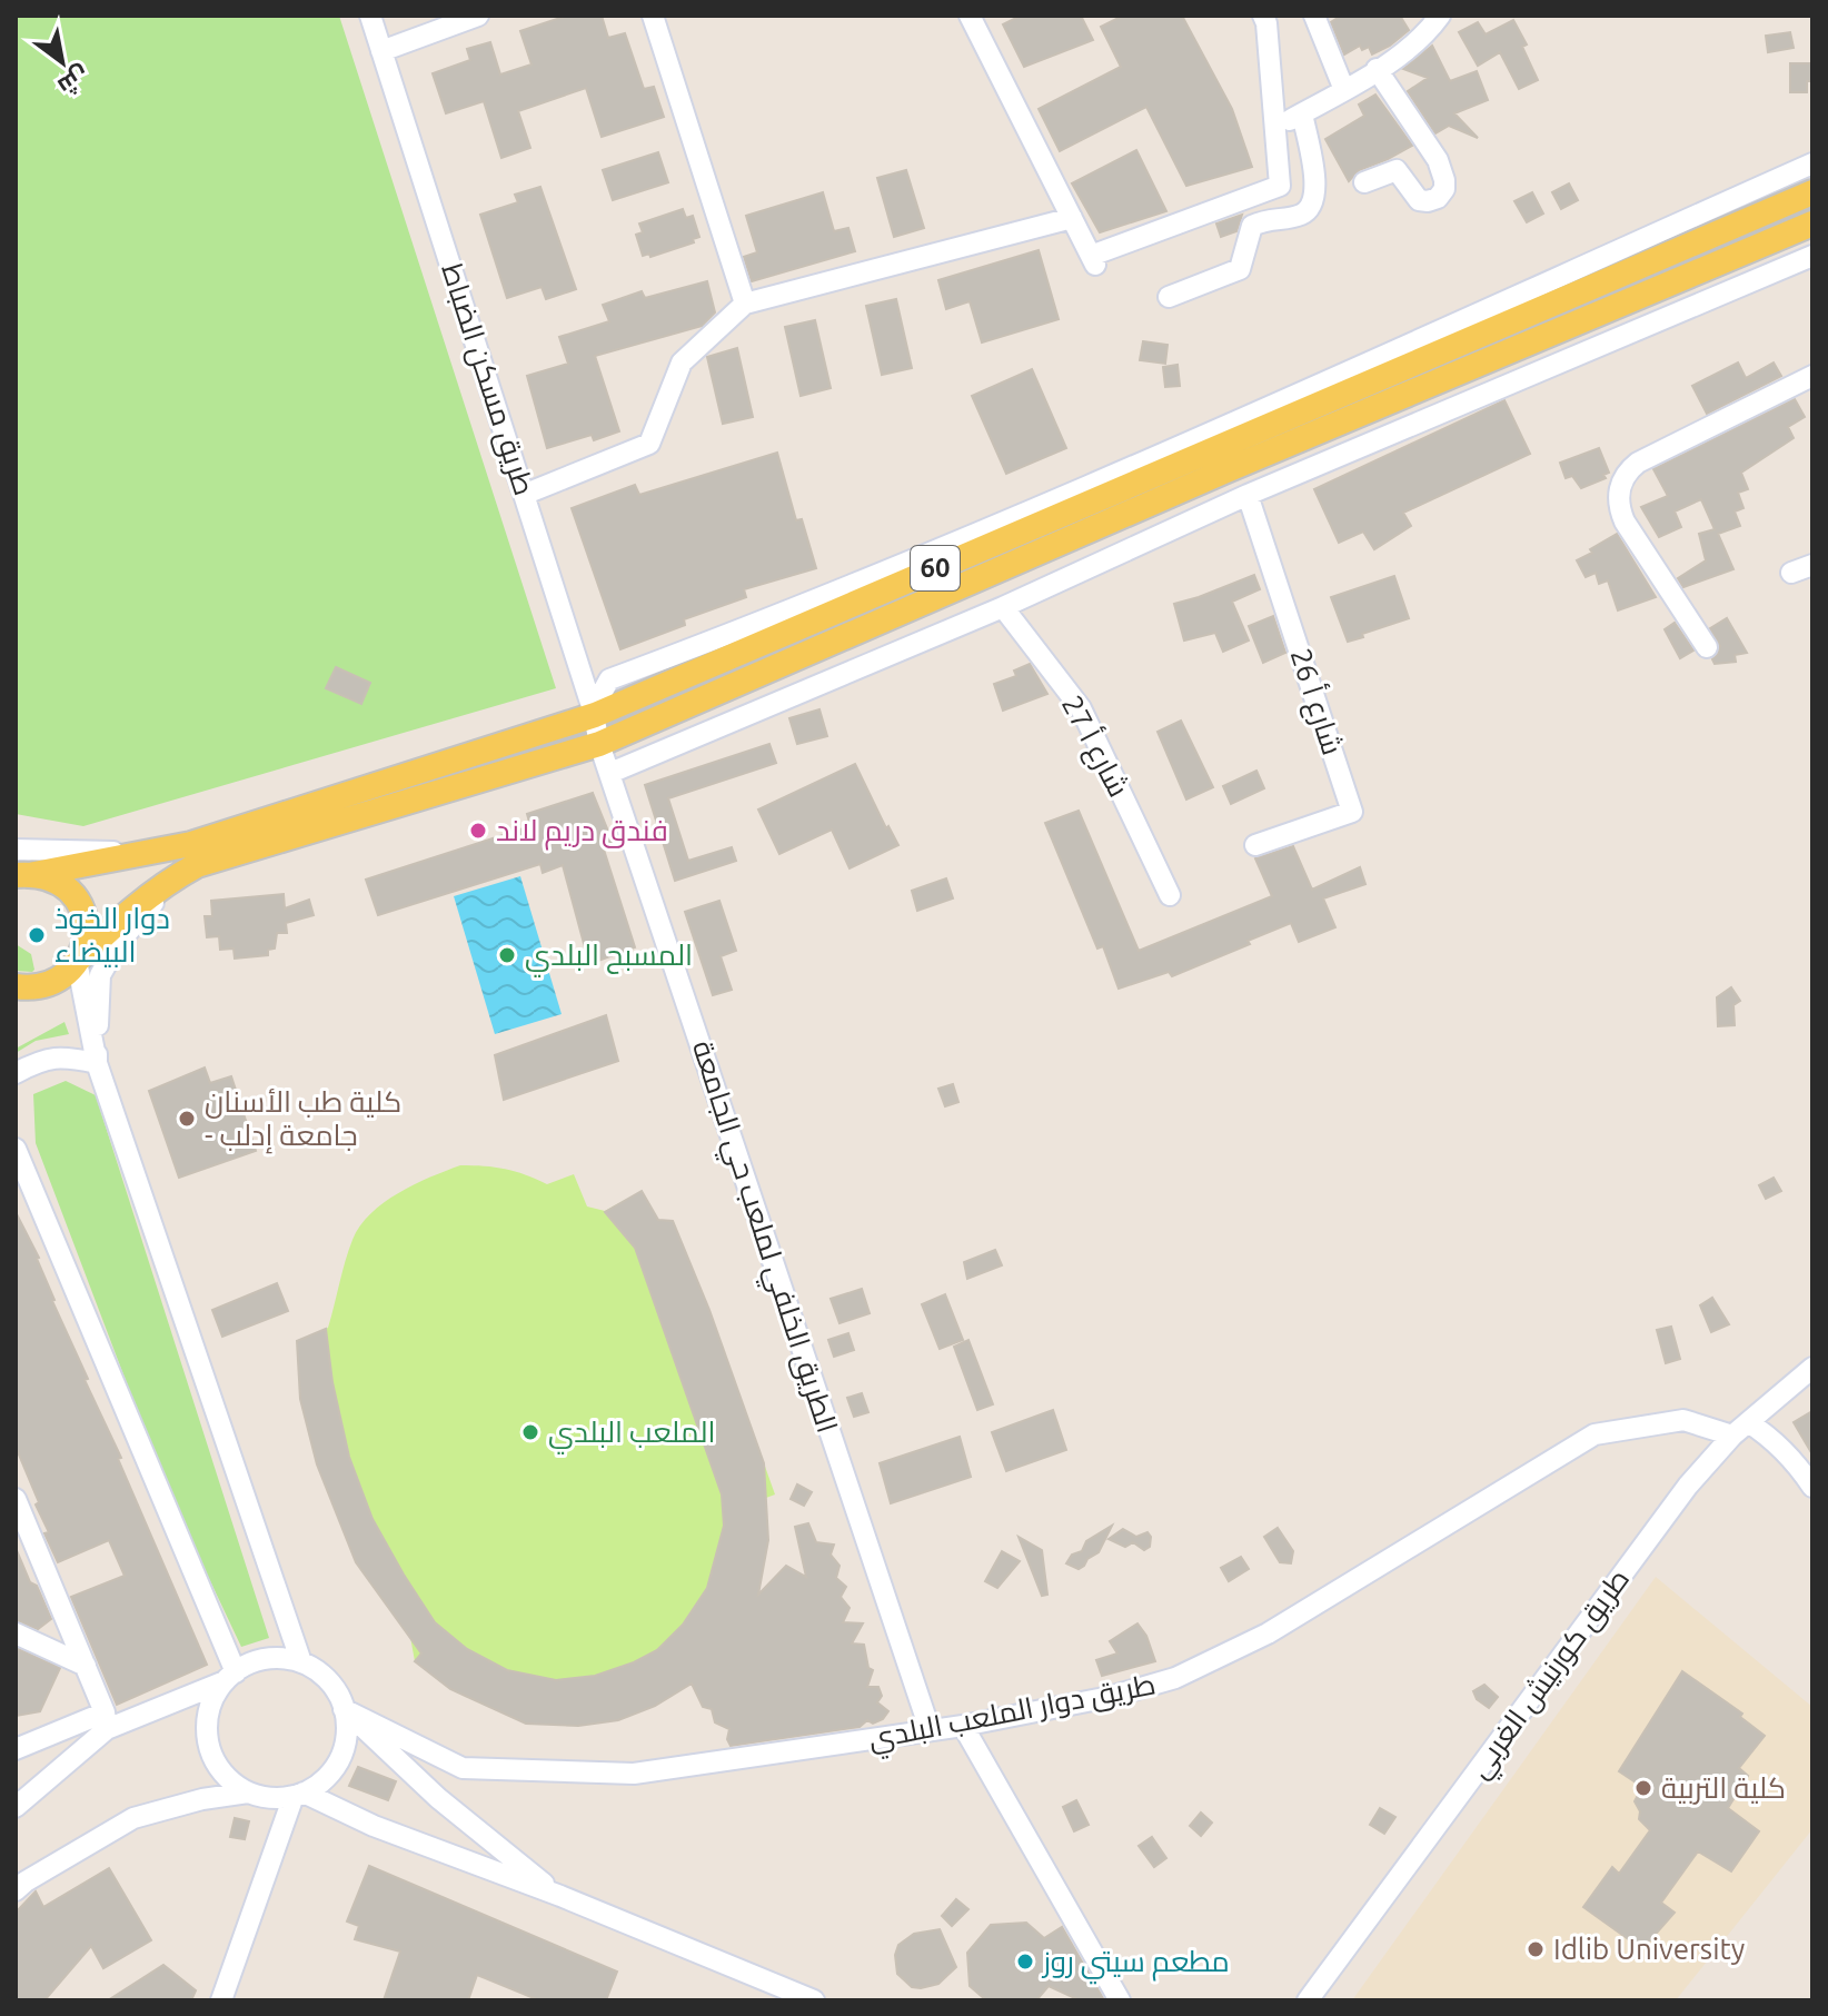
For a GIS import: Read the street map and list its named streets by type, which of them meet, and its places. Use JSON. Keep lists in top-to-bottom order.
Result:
{
  "streets": {
    "main road": ["60"],
    "street": [
      "طريق مسكن الضباط",
      "شارع أ 26",
      "شارع أ 27",
      "الطريق الخلفي لملعب حي الجامعة",
      "طريق كورنيش الغربي",
      "طريق دوار الملعب البلدي"
    ]
  },
  "crossings": [
    ["طريق مسكن الضباط", "60"],
    ["طريق مسكن الضباط", "الطريق الخلفي لملعب حي الجامعة"],
    ["60", "الطريق الخلفي لملعب حي الجامعة"],
    ["الطريق الخلفي لملعب حي الجامعة", "طريق دوار الملعب البلدي"],
    ["طريق كورنيش الغربي", "طريق دوار الملعب البلدي"]
  ],
  "places": [
    "فندق دريم لاند",
    "دوار الخوذ البيضاء",
    "المسبح البلدي",
    "كلية طب الأسنان - جامعة إدلب",
    "الملعب البلدي",
    "كلية التربية",
    "Idlib University",
    "مطعم سيتي روز"
  ],
  "north": "bottom right"
}
